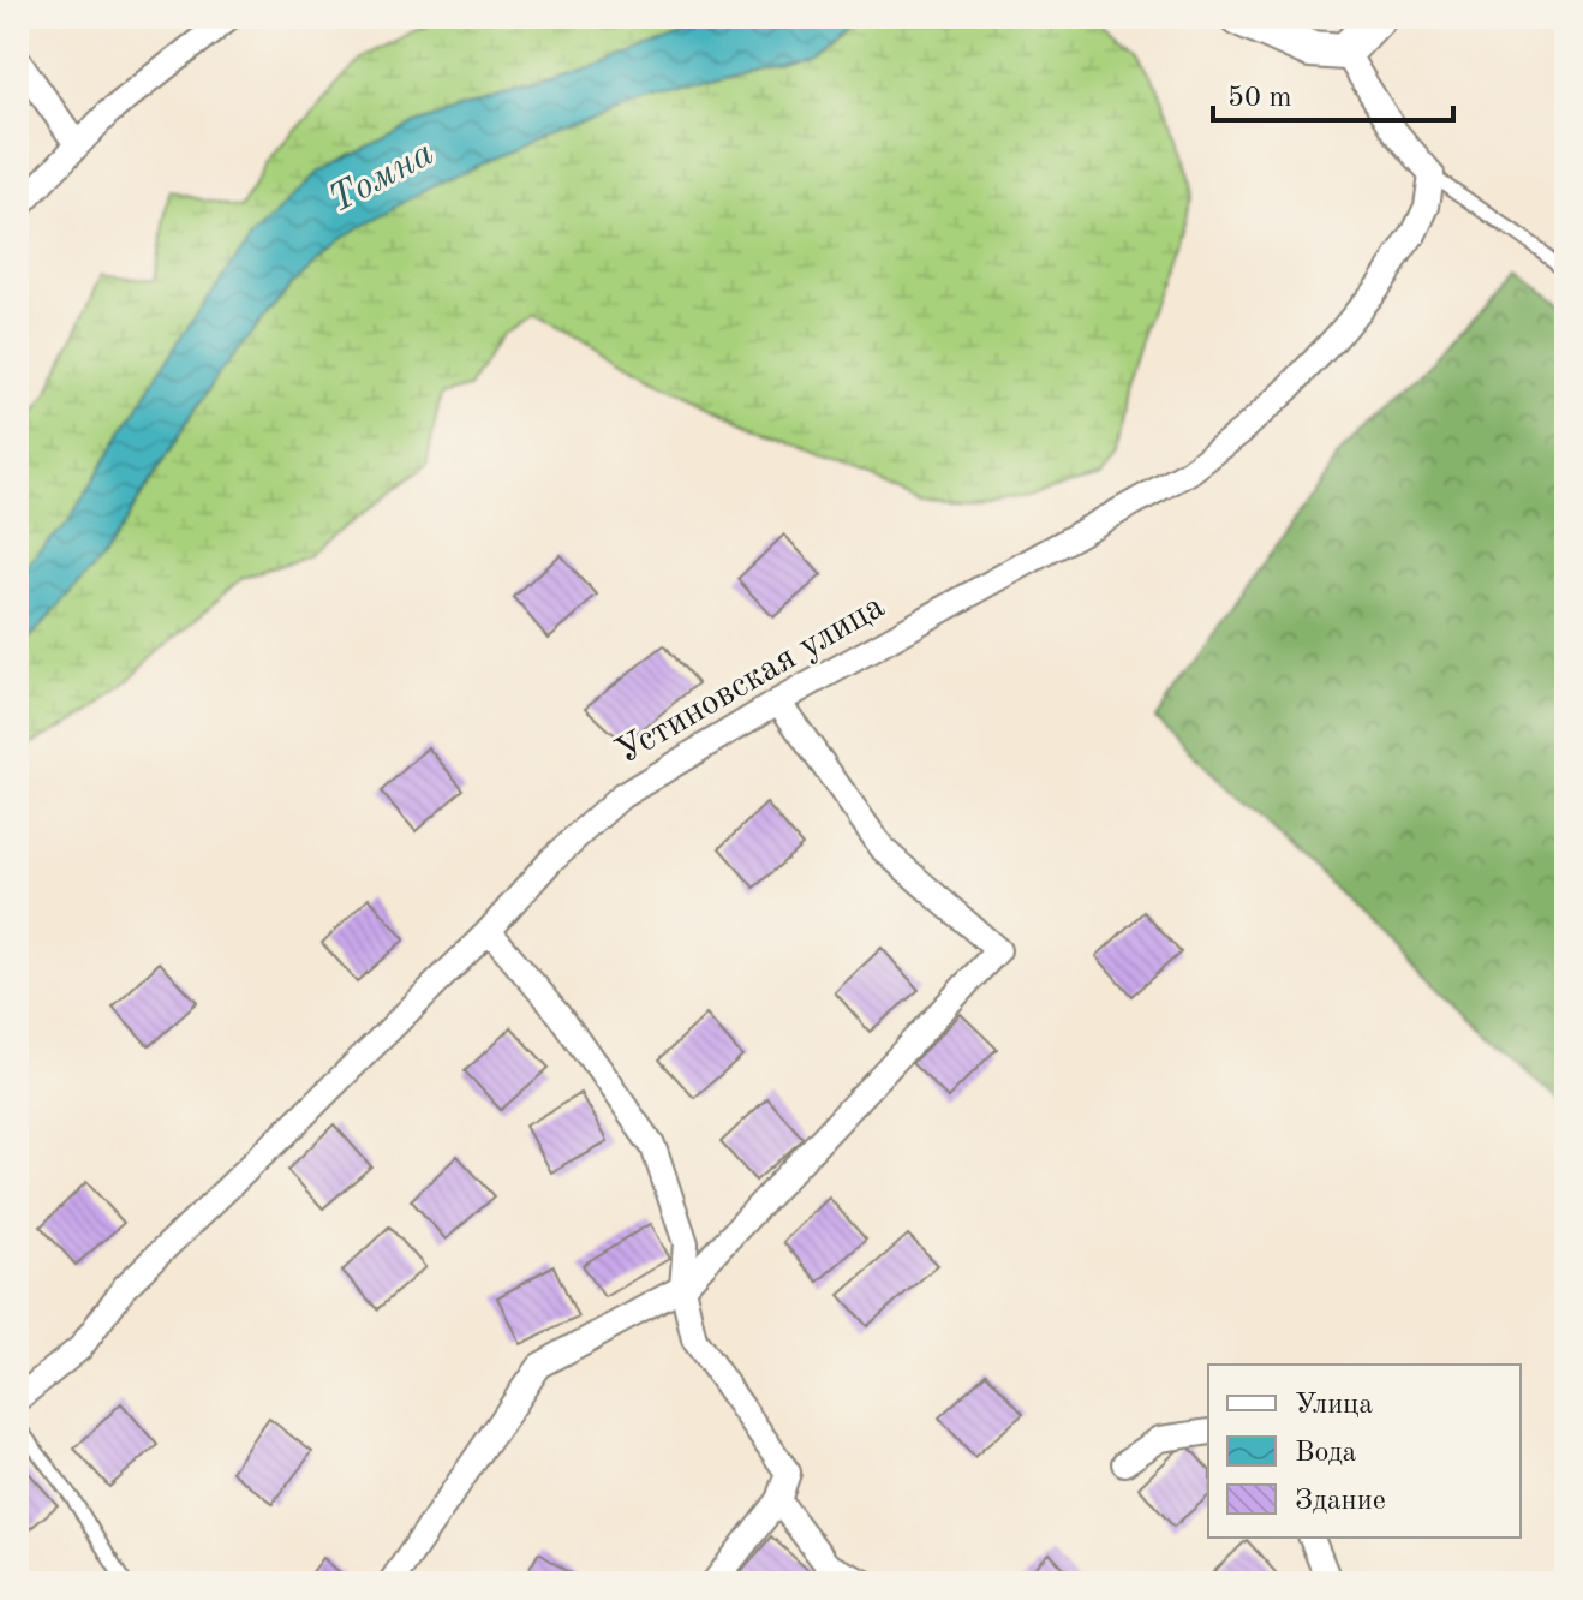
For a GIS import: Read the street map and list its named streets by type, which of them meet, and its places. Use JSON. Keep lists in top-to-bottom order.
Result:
{
  "streets": {
    "street": ["Устиновская улица"]
  },
  "water": ["Томна"],
  "legend": ["Улица", "Вода", "Здание"],
  "scale_bar": "50 m"
}
